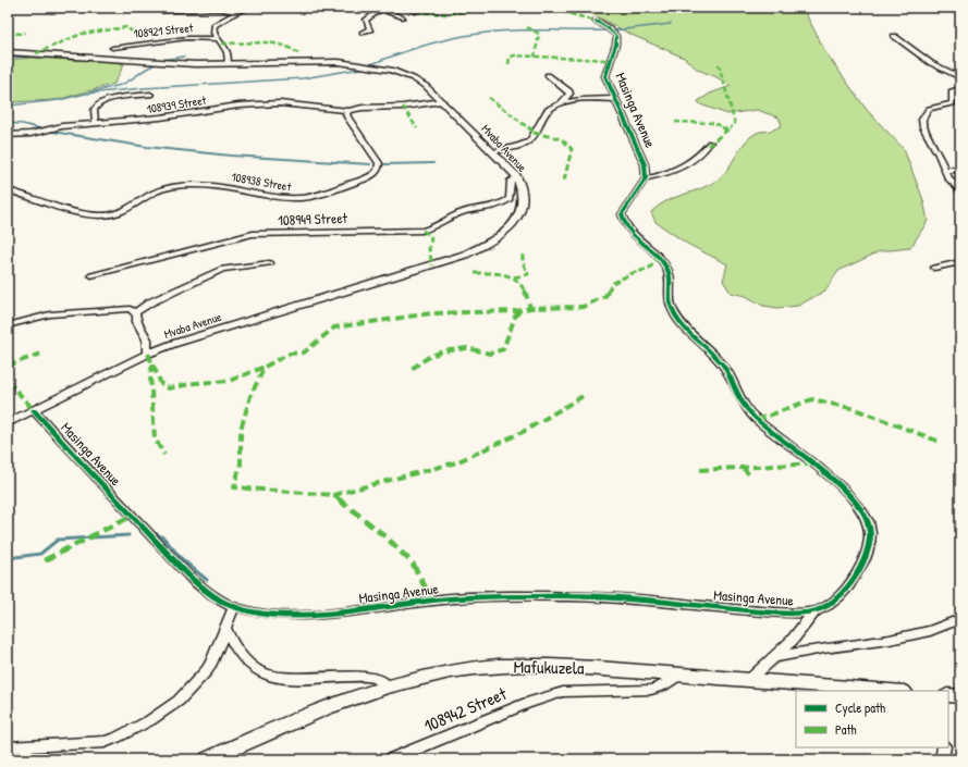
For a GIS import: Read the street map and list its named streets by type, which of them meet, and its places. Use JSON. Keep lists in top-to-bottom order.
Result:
{
  "streets": {
    "main road": ["Mafukuzela"],
    "street": [
      "108921 Street",
      "108939 Street",
      "Masinga Avenue",
      "Mvaba Avenue",
      "108938 Street",
      "108949 Street",
      "108942 Street"
    ]
  },
  "crossings": [
    ["108939 Street", "108938 Street"],
    ["Masinga Avenue", "Mvaba Avenue"],
    ["Mvaba Avenue", "108949 Street"],
    ["Mafukuzela", "108942 Street"]
  ],
  "legend": ["Cycle path", "Path"]
}
